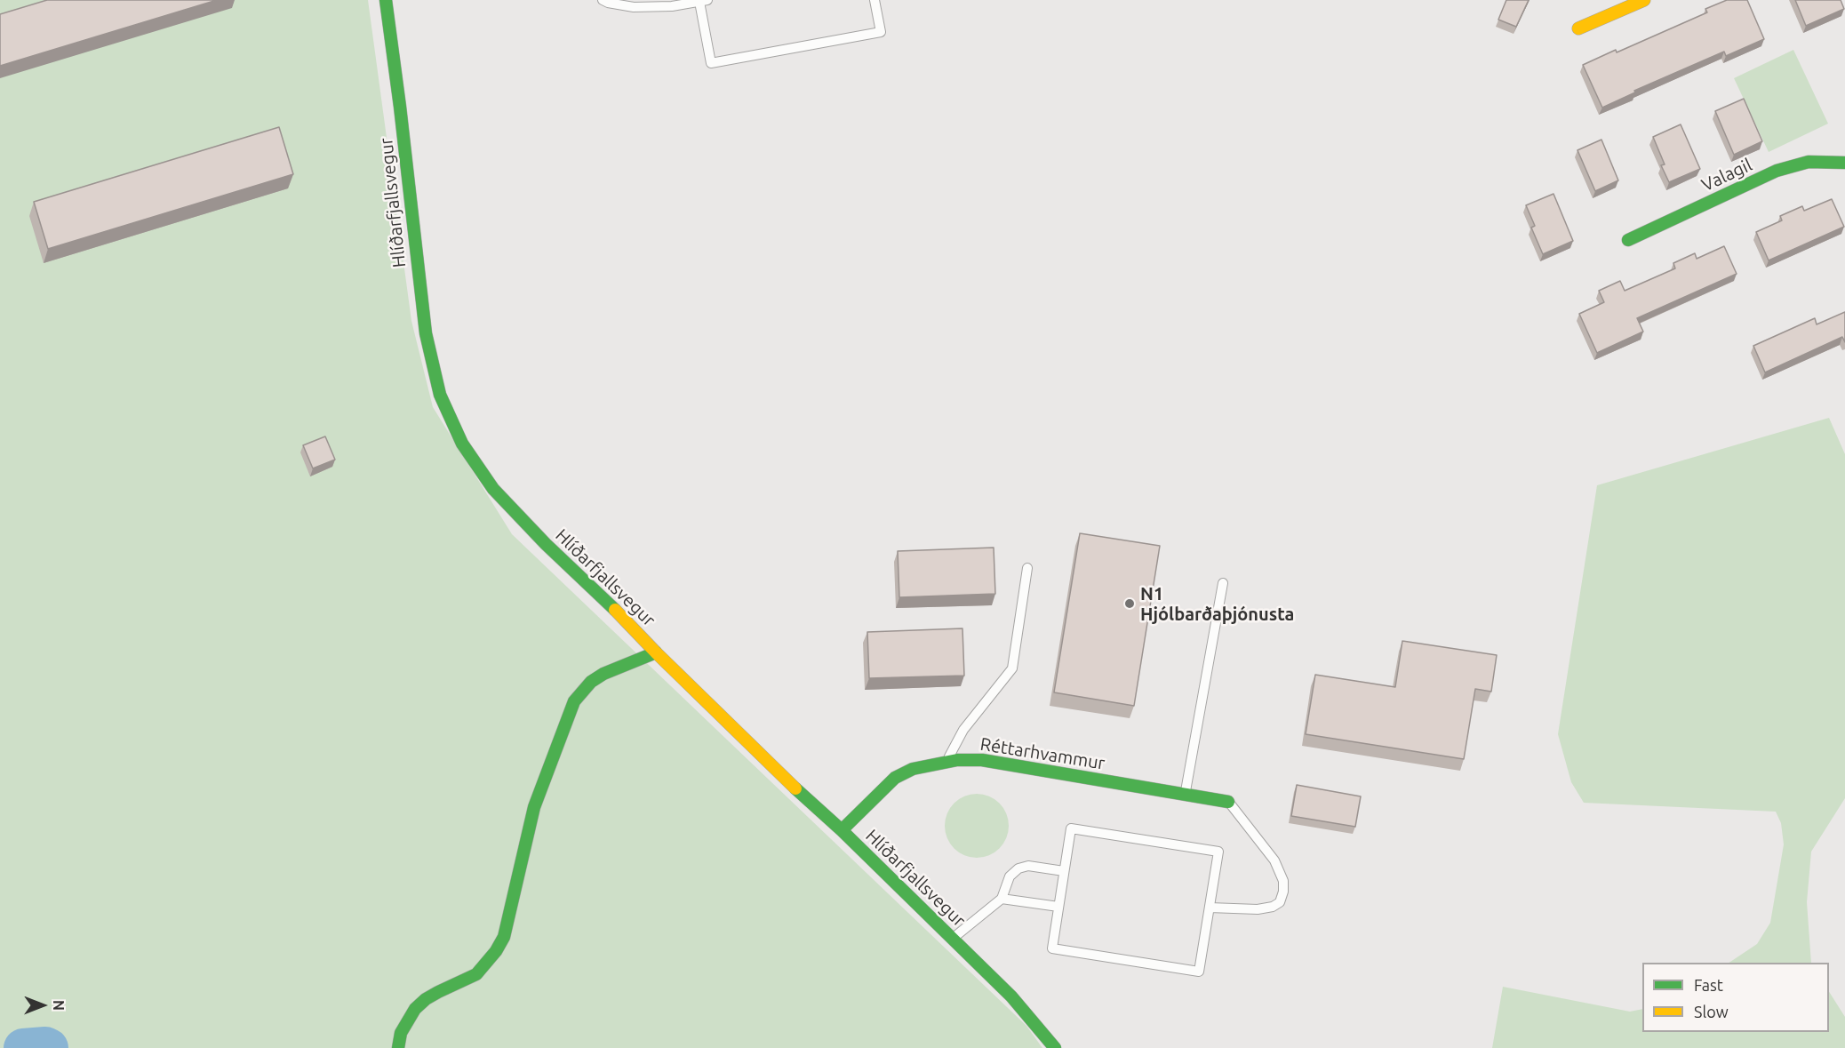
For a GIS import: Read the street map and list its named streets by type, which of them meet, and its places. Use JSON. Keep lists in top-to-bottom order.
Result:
{
  "streets": {
    "main road": ["Valagil", "Hlíðarfjallsvegur", "Réttarhvammur"]
  },
  "crossings": [
    ["Hlíðarfjallsvegur", "Réttarhvammur"]
  ],
  "places": ["N1 Hjólbarðaþjónusta"],
  "legend": ["Fast", "Slow"],
  "north": "right"
}
